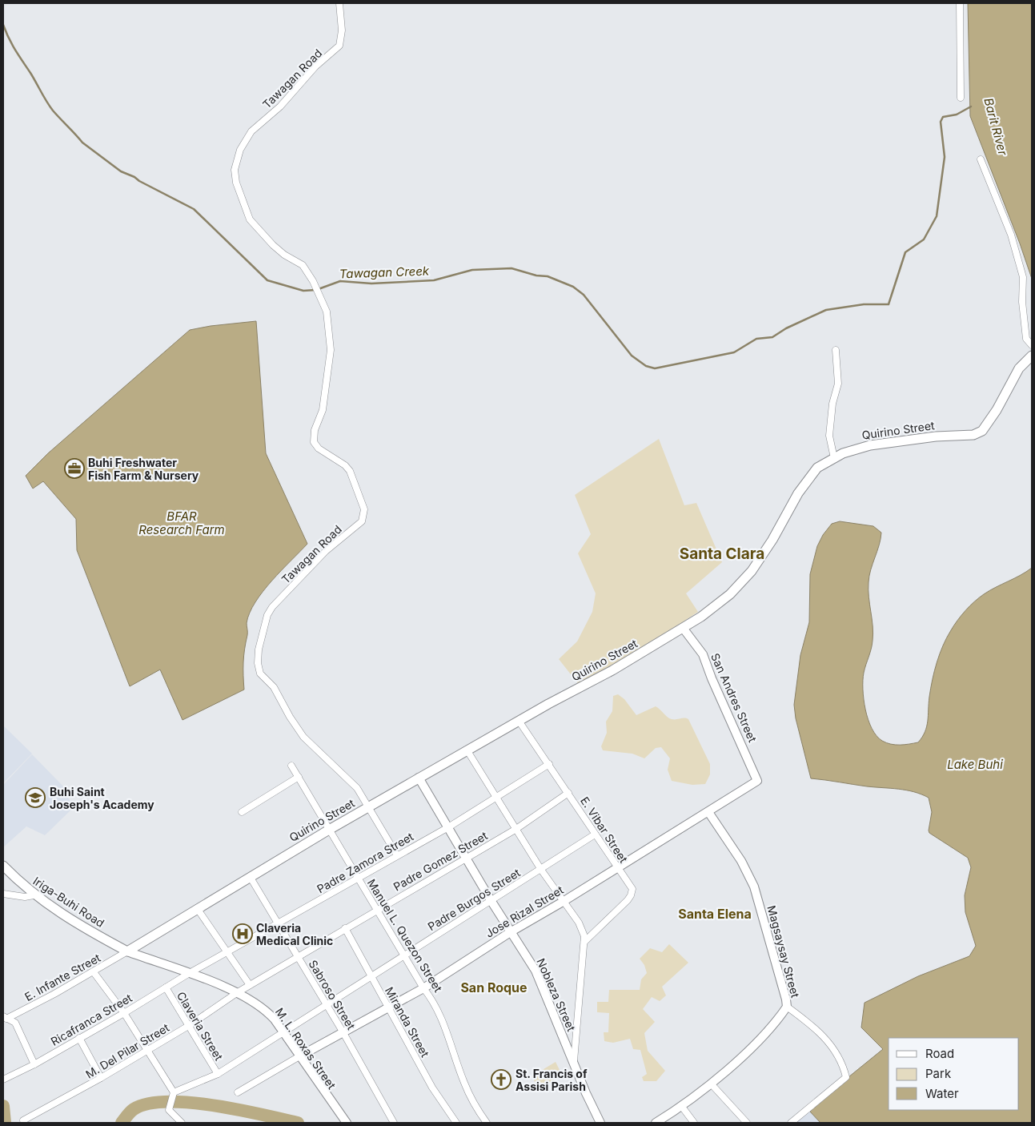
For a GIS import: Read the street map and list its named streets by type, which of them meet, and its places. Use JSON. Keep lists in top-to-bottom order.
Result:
{
  "streets": {
    "main road": ["Quirino Street", "Iriga-Buhi Road"],
    "street": [
      "Tawagan Road",
      "San Andres Street",
      "E. Vibar Street",
      "Padre Gomez Street",
      "Padre Zamora Street",
      "Padre Burgos Street",
      "Jose Rizal Street",
      "Manuel L. Quezon Street",
      "Magsaysay Street",
      "E. Infante Street",
      "Sabroso Street",
      "Nobleza Street",
      "Ricafranca Street",
      "Miranda Street",
      "Claveria Street",
      "M. L. Roxas Street",
      "M. Del Pilar Street"
    ]
  },
  "crossings": [
    ["Tawagan Road", "Quirino Street"],
    ["Tawagan Road", "Padre Zamora Street"],
    ["Quirino Street", "San Andres Street"],
    ["Quirino Street", "E. Vibar Street"],
    ["Quirino Street", "Iriga-Buhi Road"],
    ["Quirino Street", "Manuel L. Quezon Street"],
    ["Quirino Street", "E. Infante Street"],
    ["Quirino Street", "Sabroso Street"],
    ["Quirino Street", "Nobleza Street"],
    ["Quirino Street", "M. L. Roxas Street"],
    ["San Andres Street", "Jose Rizal Street"],
    ["E. Vibar Street", "Padre Gomez Street"],
    ["E. Vibar Street", "Padre Zamora Street"],
    ["E. Vibar Street", "Padre Burgos Street"],
    ["E. Vibar Street", "Jose Rizal Street"],
    ["Padre Gomez Street", "Manuel L. Quezon Street"],
    ["Padre Gomez Street", "Sabroso Street"],
    ["Padre Gomez Street", "Nobleza Street"],
    ["Padre Gomez Street", "Miranda Street"],
    ["Padre Gomez Street", "M. L. Roxas Street"],
    ["Padre Gomez Street", "M. Del Pilar Street"],
    ["Padre Zamora Street", "Manuel L. Quezon Street"],
    ["Padre Zamora Street", "Sabroso Street"],
    ["Padre Zamora Street", "Nobleza Street"],
    ["Padre Zamora Street", "Ricafranca Street"],
    ["Padre Zamora Street", "M. L. Roxas Street"],
    ["Padre Burgos Street", "Manuel L. Quezon Street"],
    ["Padre Burgos Street", "Sabroso Street"],
    ["Padre Burgos Street", "Nobleza Street"],
    ["Padre Burgos Street", "Miranda Street"],
    ["Padre Burgos Street", "Claveria Street"],
    ["Padre Burgos Street", "M. L. Roxas Street"],
    ["Iriga-Buhi Road", "E. Infante Street"],
    ["Iriga-Buhi Road", "M. L. Roxas Street"],
    ["Jose Rizal Street", "Manuel L. Quezon Street"],
    ["Jose Rizal Street", "Magsaysay Street"],
    ["Jose Rizal Street", "Sabroso Street"],
    ["Jose Rizal Street", "Nobleza Street"],
    ["Jose Rizal Street", "Miranda Street"],
    ["Jose Rizal Street", "M. L. Roxas Street"],
    ["E. Infante Street", "M. L. Roxas Street"],
    ["Ricafranca Street", "Claveria Street"],
    ["Ricafranca Street", "M. L. Roxas Street"],
    ["Claveria Street", "M. Del Pilar Street"],
    ["M. L. Roxas Street", "M. Del Pilar Street"]
  ],
  "districts": ["Santa Clara", "Santa Elena", "San Roque"],
  "water": [
    "Barit River",
    "Tawagan Creek",
    "BFAR Research Farm",
    "Lake Buhi"
  ],
  "places": {
    "office": ["Buhi Freshwater Fish Farm & Nursery"],
    "school or university": ["Buhi Saint Joseph's Academy"],
    "hospital": ["Claveria Medical Clinic"],
    "church": ["St. Francis of Assisi Parish"]
  },
  "legend": ["Road", "Park", "Water"]
}
